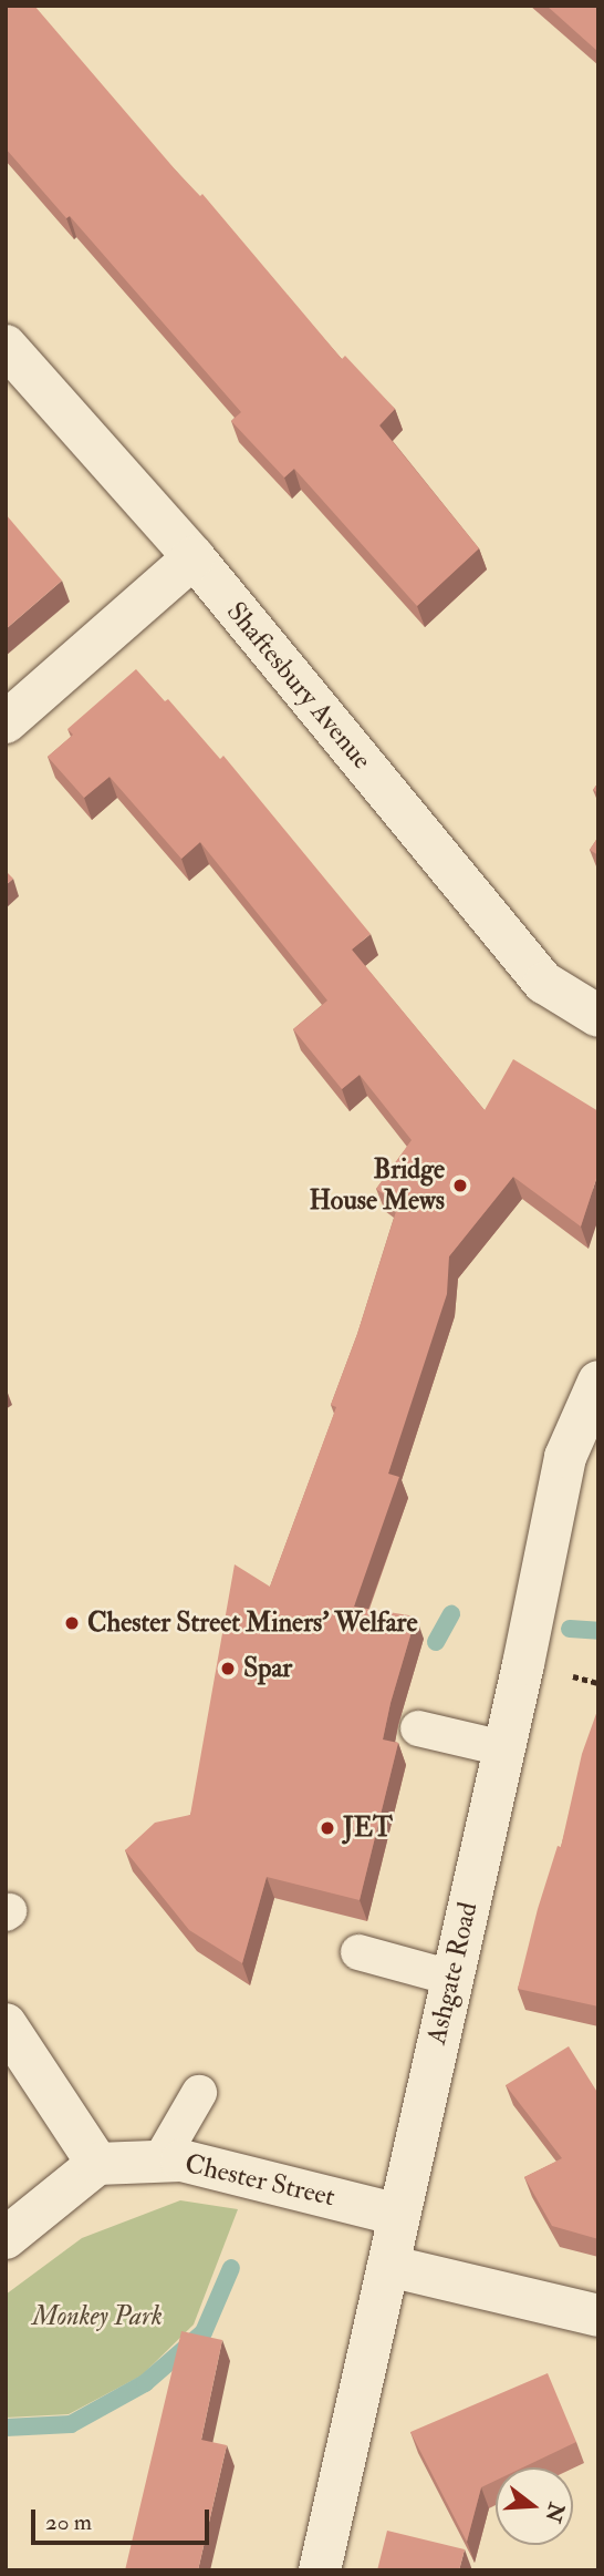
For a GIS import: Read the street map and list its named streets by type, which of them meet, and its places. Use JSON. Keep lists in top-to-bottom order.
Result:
{
  "streets": {
    "street": ["Shaftesbury Avenue", "Ashgate Road", "Chester Street"]
  },
  "crossings": [
    ["Ashgate Road", "Chester Street"]
  ],
  "parks": ["Monkey Park"],
  "places": [
    "Bridge House Mews",
    "Chester Street Miners' Welfare",
    "Spar",
    "JET"
  ],
  "scale_bar": "20 m",
  "north": "right"
}
